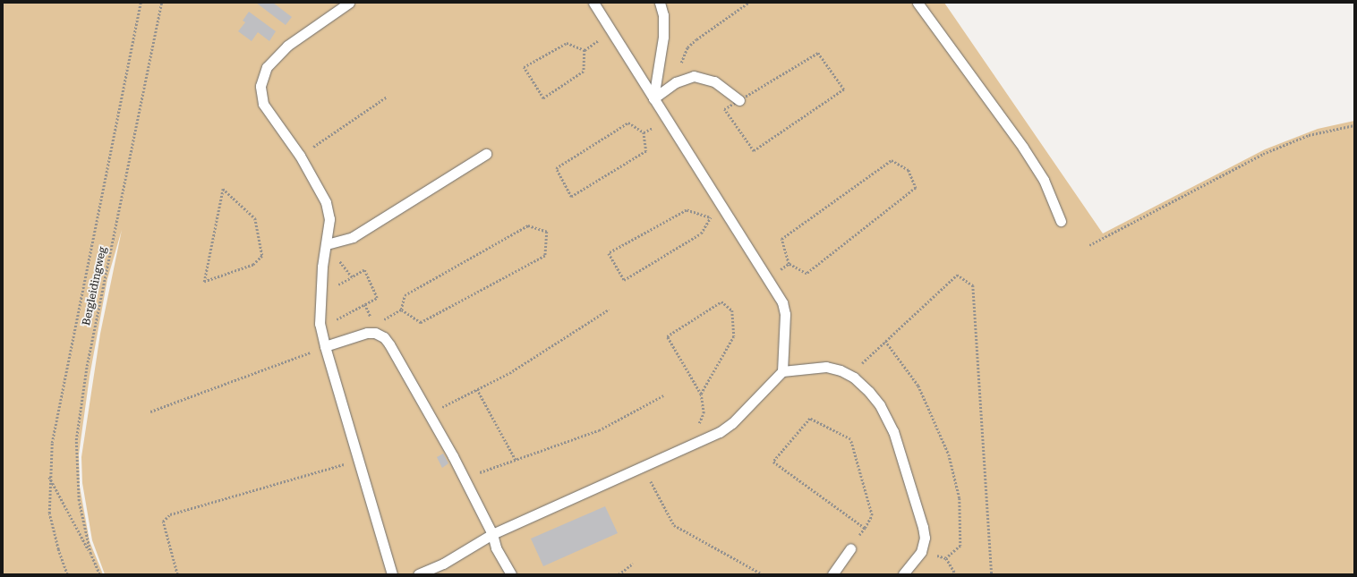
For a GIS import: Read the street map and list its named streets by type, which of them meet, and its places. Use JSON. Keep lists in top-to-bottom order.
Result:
{
  "streets": {
    "path": ["Bergleidingweg"]
  }
}
